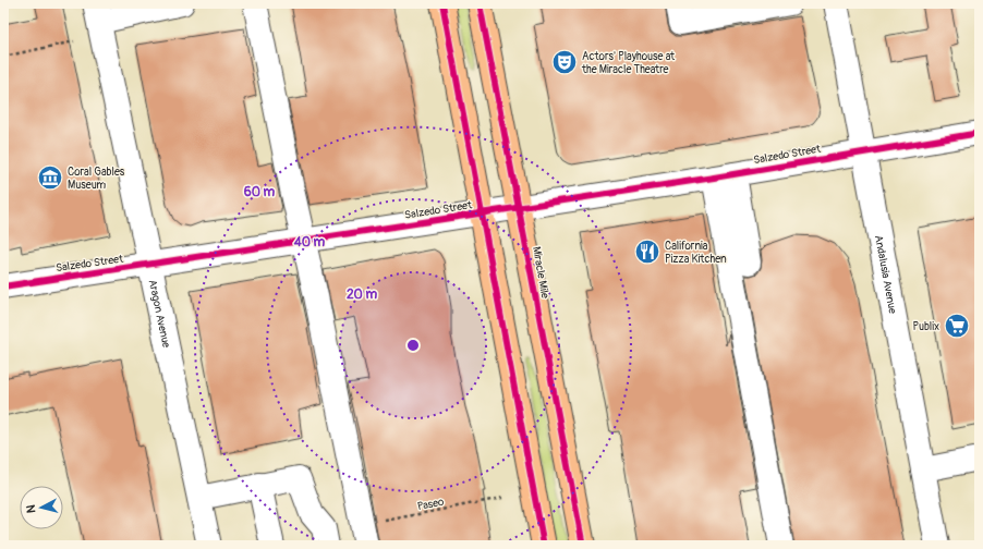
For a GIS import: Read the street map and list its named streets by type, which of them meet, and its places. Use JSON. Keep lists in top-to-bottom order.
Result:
{
  "streets": {
    "main road": ["Miracle Mile"],
    "street": ["Salzedo Street", "Andalusia Avenue", "Aragon Avenue"],
    "path": ["Paseo"]
  },
  "crossings": [
    ["Salzedo Street", "Miracle Mile"],
    ["Salzedo Street", "Andalusia Avenue"],
    ["Salzedo Street", "Aragon Avenue"]
  ],
  "places": {
    "theatre": ["Actors' Playhouse at the Miracle Theatre"],
    "museum": ["Coral Gables Museum"],
    "restaurant": ["California Pizza Kitchen"],
    "supermarket": ["Publix"]
  },
  "north": "left",
  "rings": ["60 m", "40 m", "20 m"]
}
